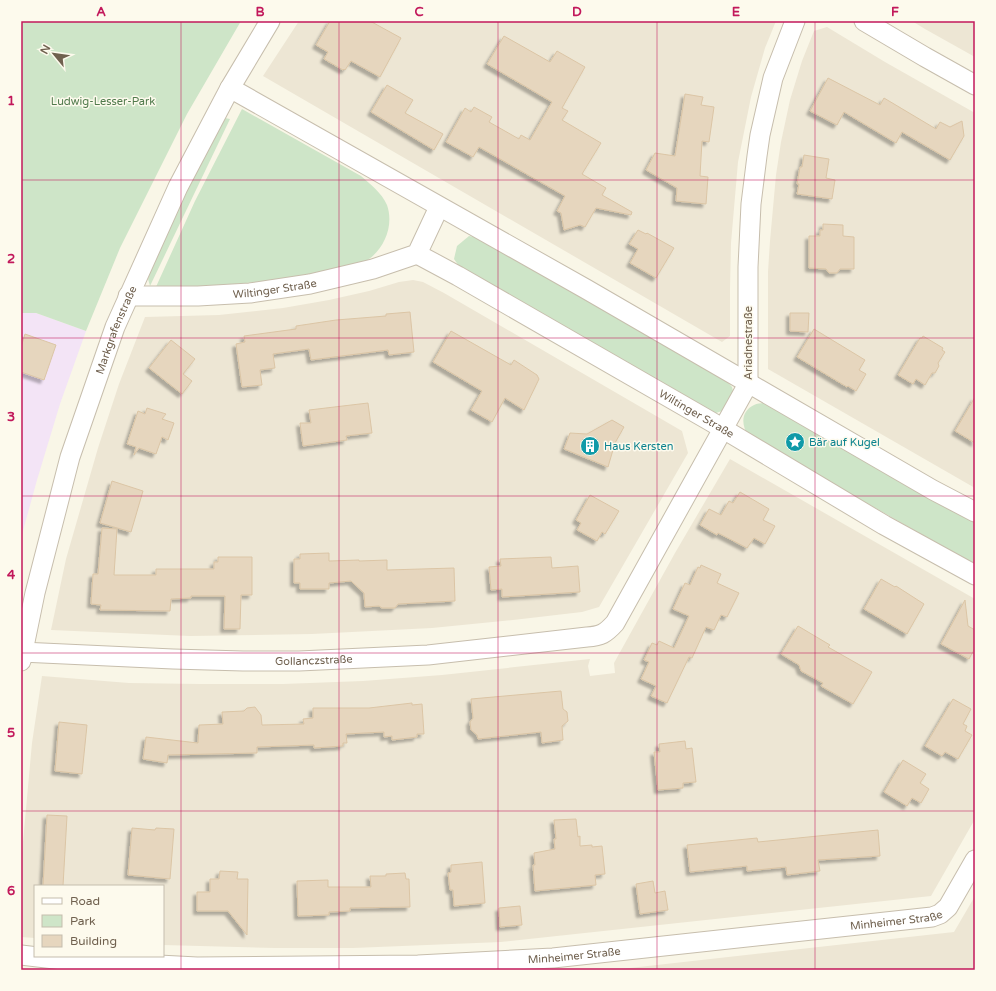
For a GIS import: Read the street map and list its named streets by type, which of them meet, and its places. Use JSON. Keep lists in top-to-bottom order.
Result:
{
  "streets": {
    "street": [
      "Wiltinger Straße",
      "Markgrafenstraße",
      "Ariadnestraße",
      "Gollanczstraße",
      "Minheimer Straße"
    ]
  },
  "crossings": [
    ["Wiltinger Straße", "Markgrafenstraße"],
    ["Wiltinger Straße", "Ariadnestraße"],
    ["Markgrafenstraße", "Gollanczstraße"],
    ["Ariadnestraße", "Gollanczstraße"]
  ],
  "parks": ["Ludwig-Lesser-Park"],
  "places": {
    "place": ["Bär auf Kugel"],
    "building": ["Haus Kersten"]
  },
  "legend": ["Road", "Park", "Building"],
  "north": "top left",
  "grid": {
    "columns": [
      "A",
      "B",
      "C",
      "D",
      "E",
      "F"
    ],
    "rows": [
      "1",
      "2",
      "3",
      "4",
      "5",
      "6"
    ]
  }
}
